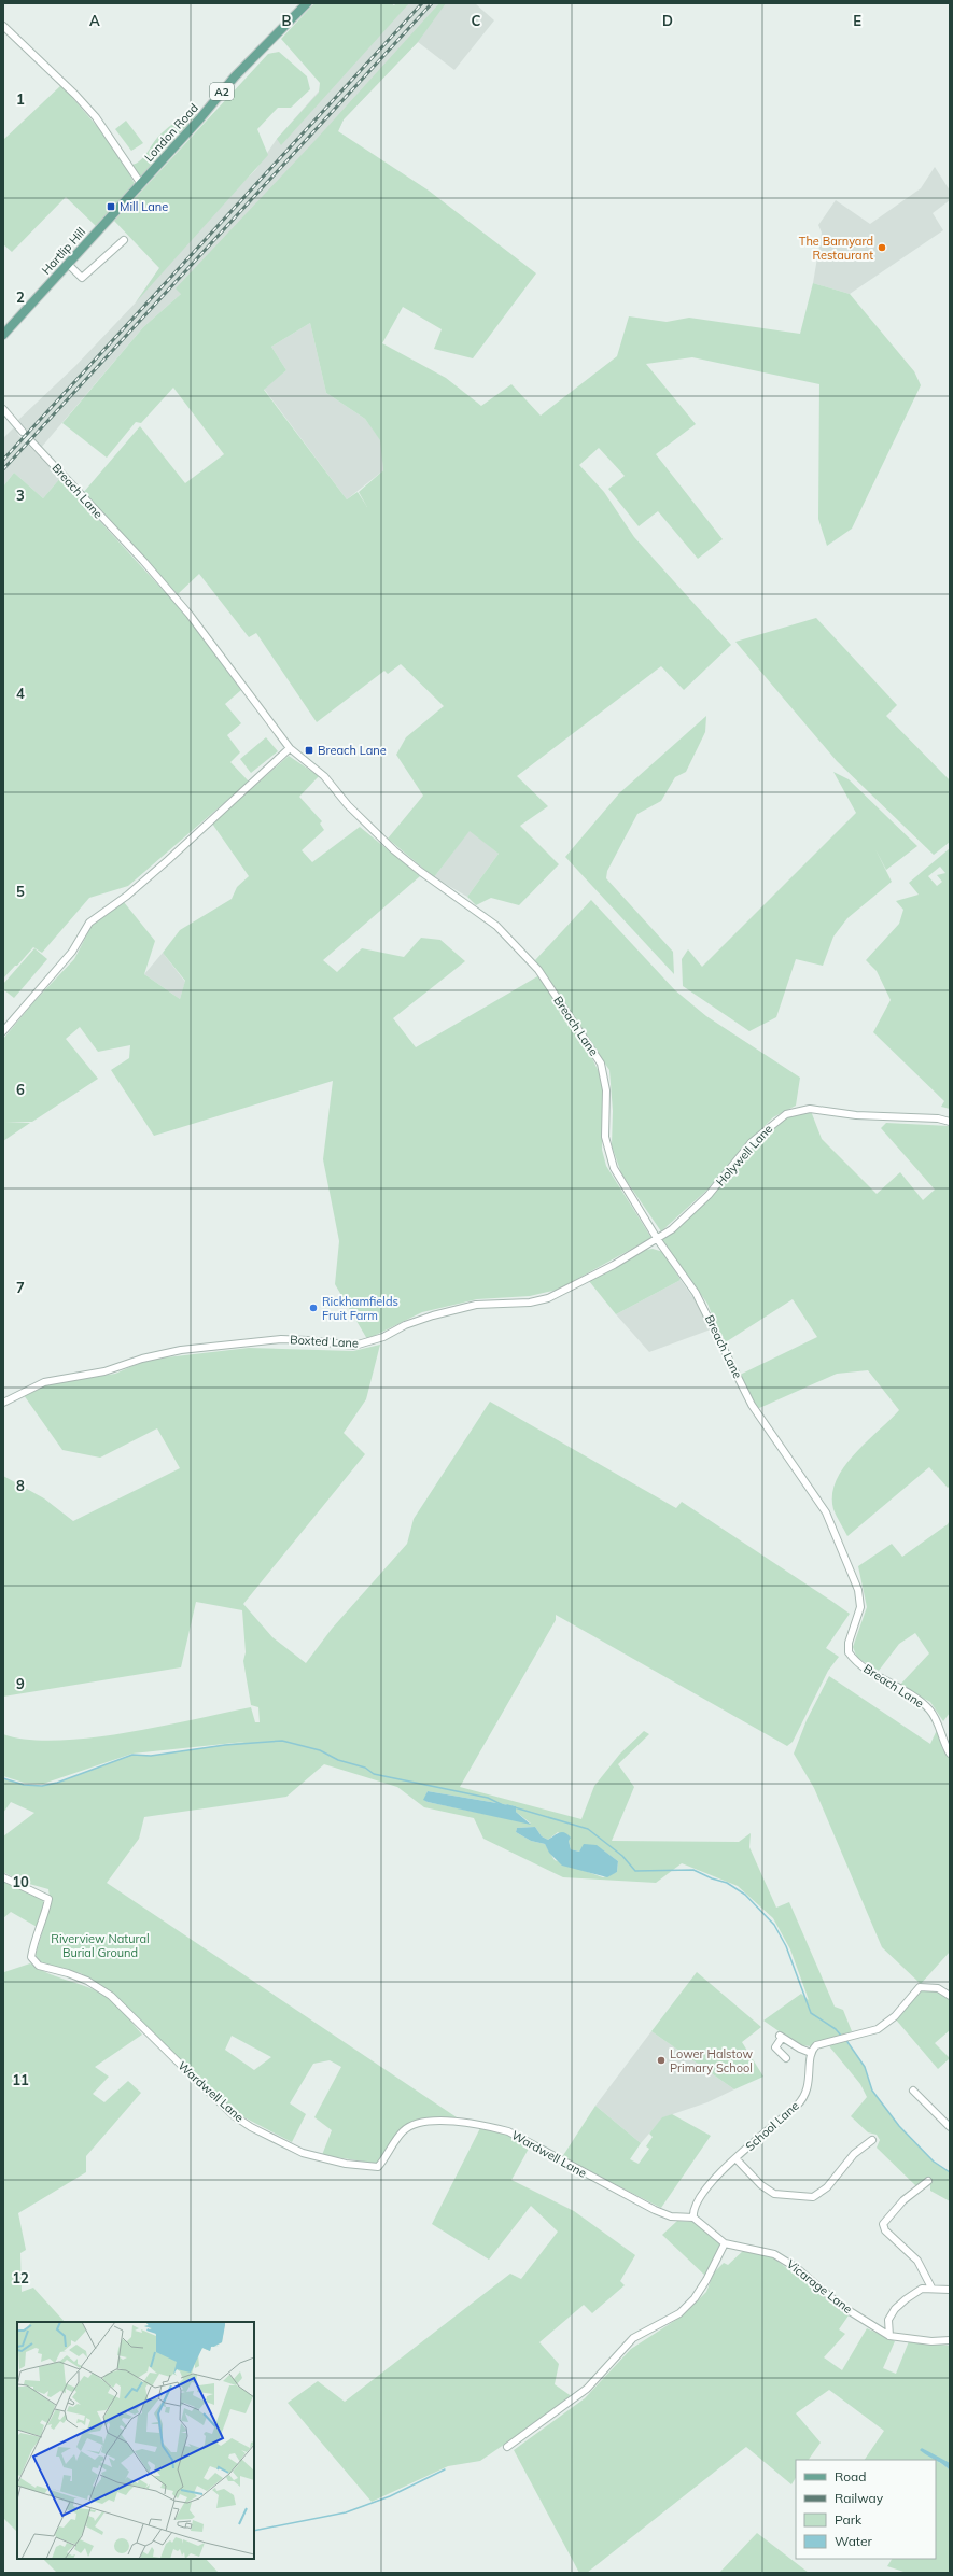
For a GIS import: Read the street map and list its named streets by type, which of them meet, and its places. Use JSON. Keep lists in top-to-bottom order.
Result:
{
  "streets": {
    "main road": ["A2", "London Road", "Hartlip Hill"],
    "street": [
      "Breach Lane",
      "Holywell Lane",
      "Boxted Lane",
      "Wardwell Lane",
      "School Lane",
      "Vicarage Lane"
    ]
  },
  "crossings": [
    ["London Road", "Hartlip Hill"],
    ["Breach Lane", "Holywell Lane"],
    ["Breach Lane", "Boxted Lane"],
    ["Holywell Lane", "Boxted Lane"],
    ["Wardwell Lane", "School Lane"],
    ["Wardwell Lane", "Vicarage Lane"],
    ["School Lane", "Vicarage Lane"]
  ],
  "parks": ["Riverview Natural Burial Ground"],
  "places": {
    "transit": ["Mill Lane", "Breach Lane"],
    "other": ["The Barnyard Restaurant", "Rickhamfields Fruit Farm", "Lower Halstow Primary School"]
  },
  "legend": [
    "Road",
    "Railway",
    "Park",
    "Water"
  ],
  "grid": {
    "columns": [
      "A",
      "B",
      "C",
      "D",
      "E"
    ],
    "rows": [
      "1",
      "2",
      "3",
      "4",
      "5",
      "6",
      "7",
      "8",
      "9",
      "10",
      "11",
      "12"
    ]
  }
}
